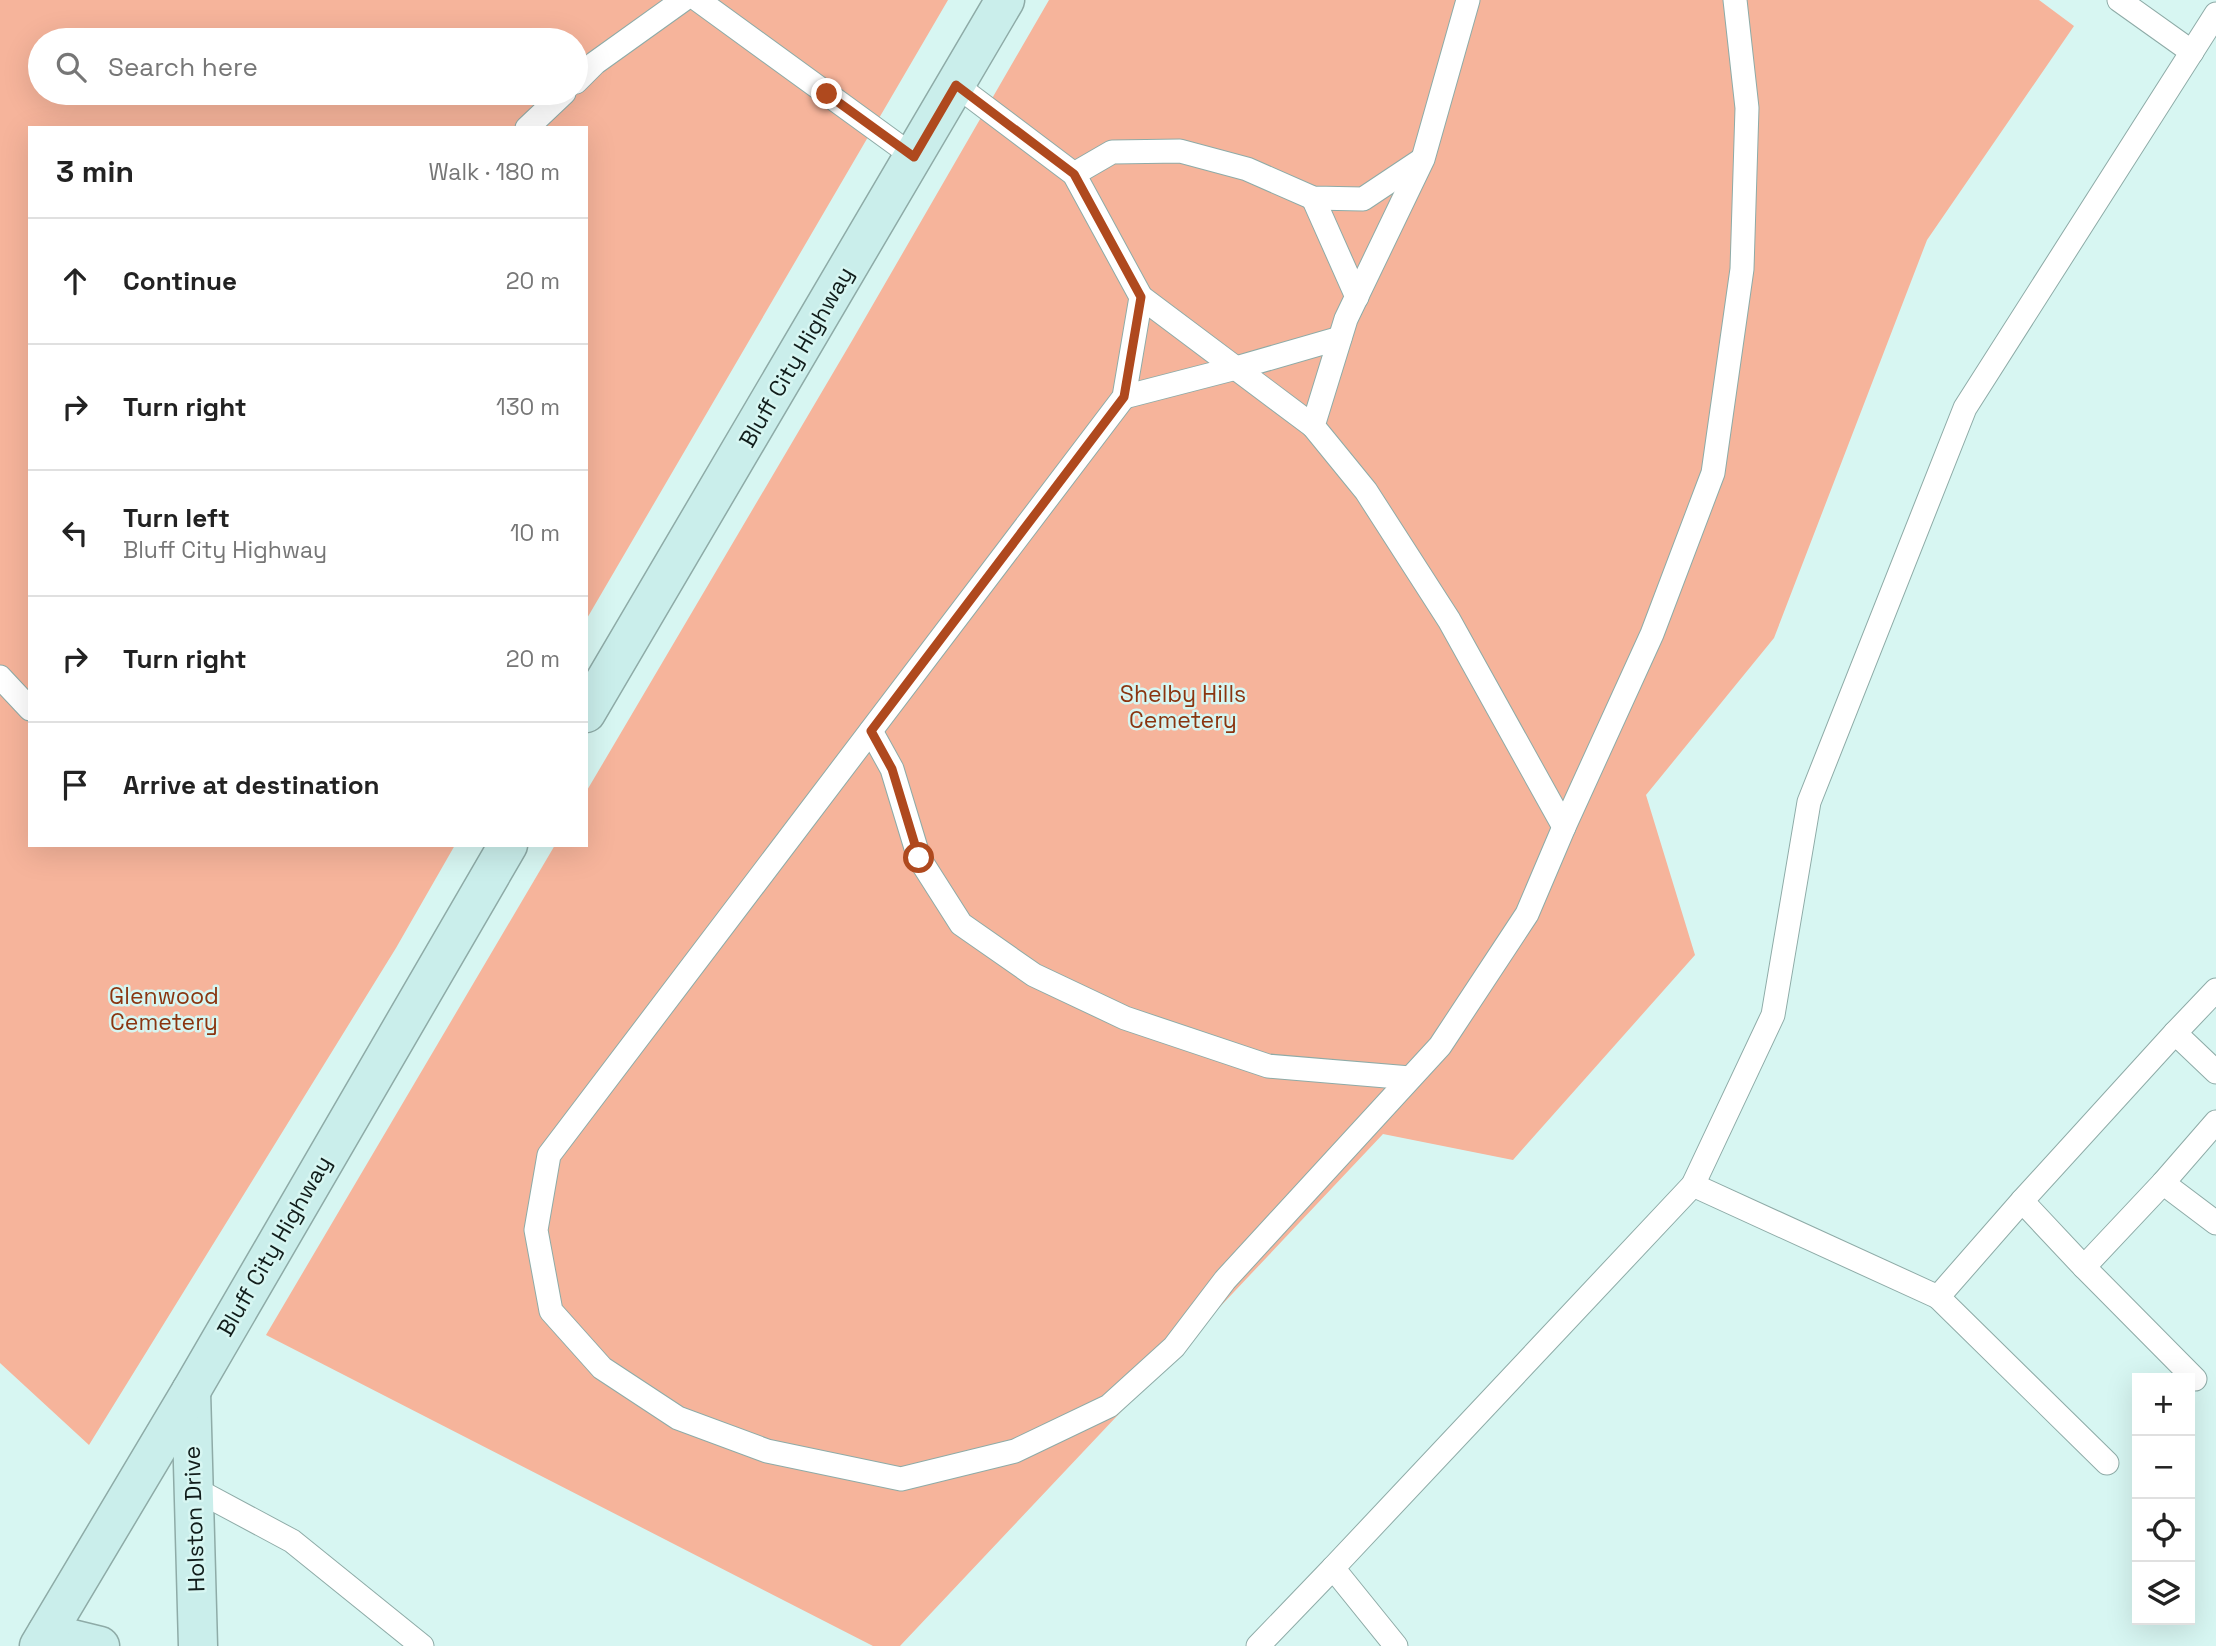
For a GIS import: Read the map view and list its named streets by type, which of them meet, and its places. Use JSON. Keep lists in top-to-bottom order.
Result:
{
  "streets": {
    "main road": ["Bluff City Highway", "Holston Drive"]
  },
  "crossings": [
    ["Bluff City Highway", "Holston Drive"]
  ],
  "parks": ["Shelby Hills Cemetery", "Glenwood Cemetery"],
  "page": {
    "search": "Search here",
    "heading": ["3 min", "Walk · 180 m"],
    "list": [
      ["Continue", "20 m"],
      ["Turn right", "130 m"],
      ["Turn left", "Bluff City Highway", "10 m"],
      ["Turn right", "20 m"],
      "Arrive at destination"
    ],
    "map_buttons": ["+", "−"]
  }
}
